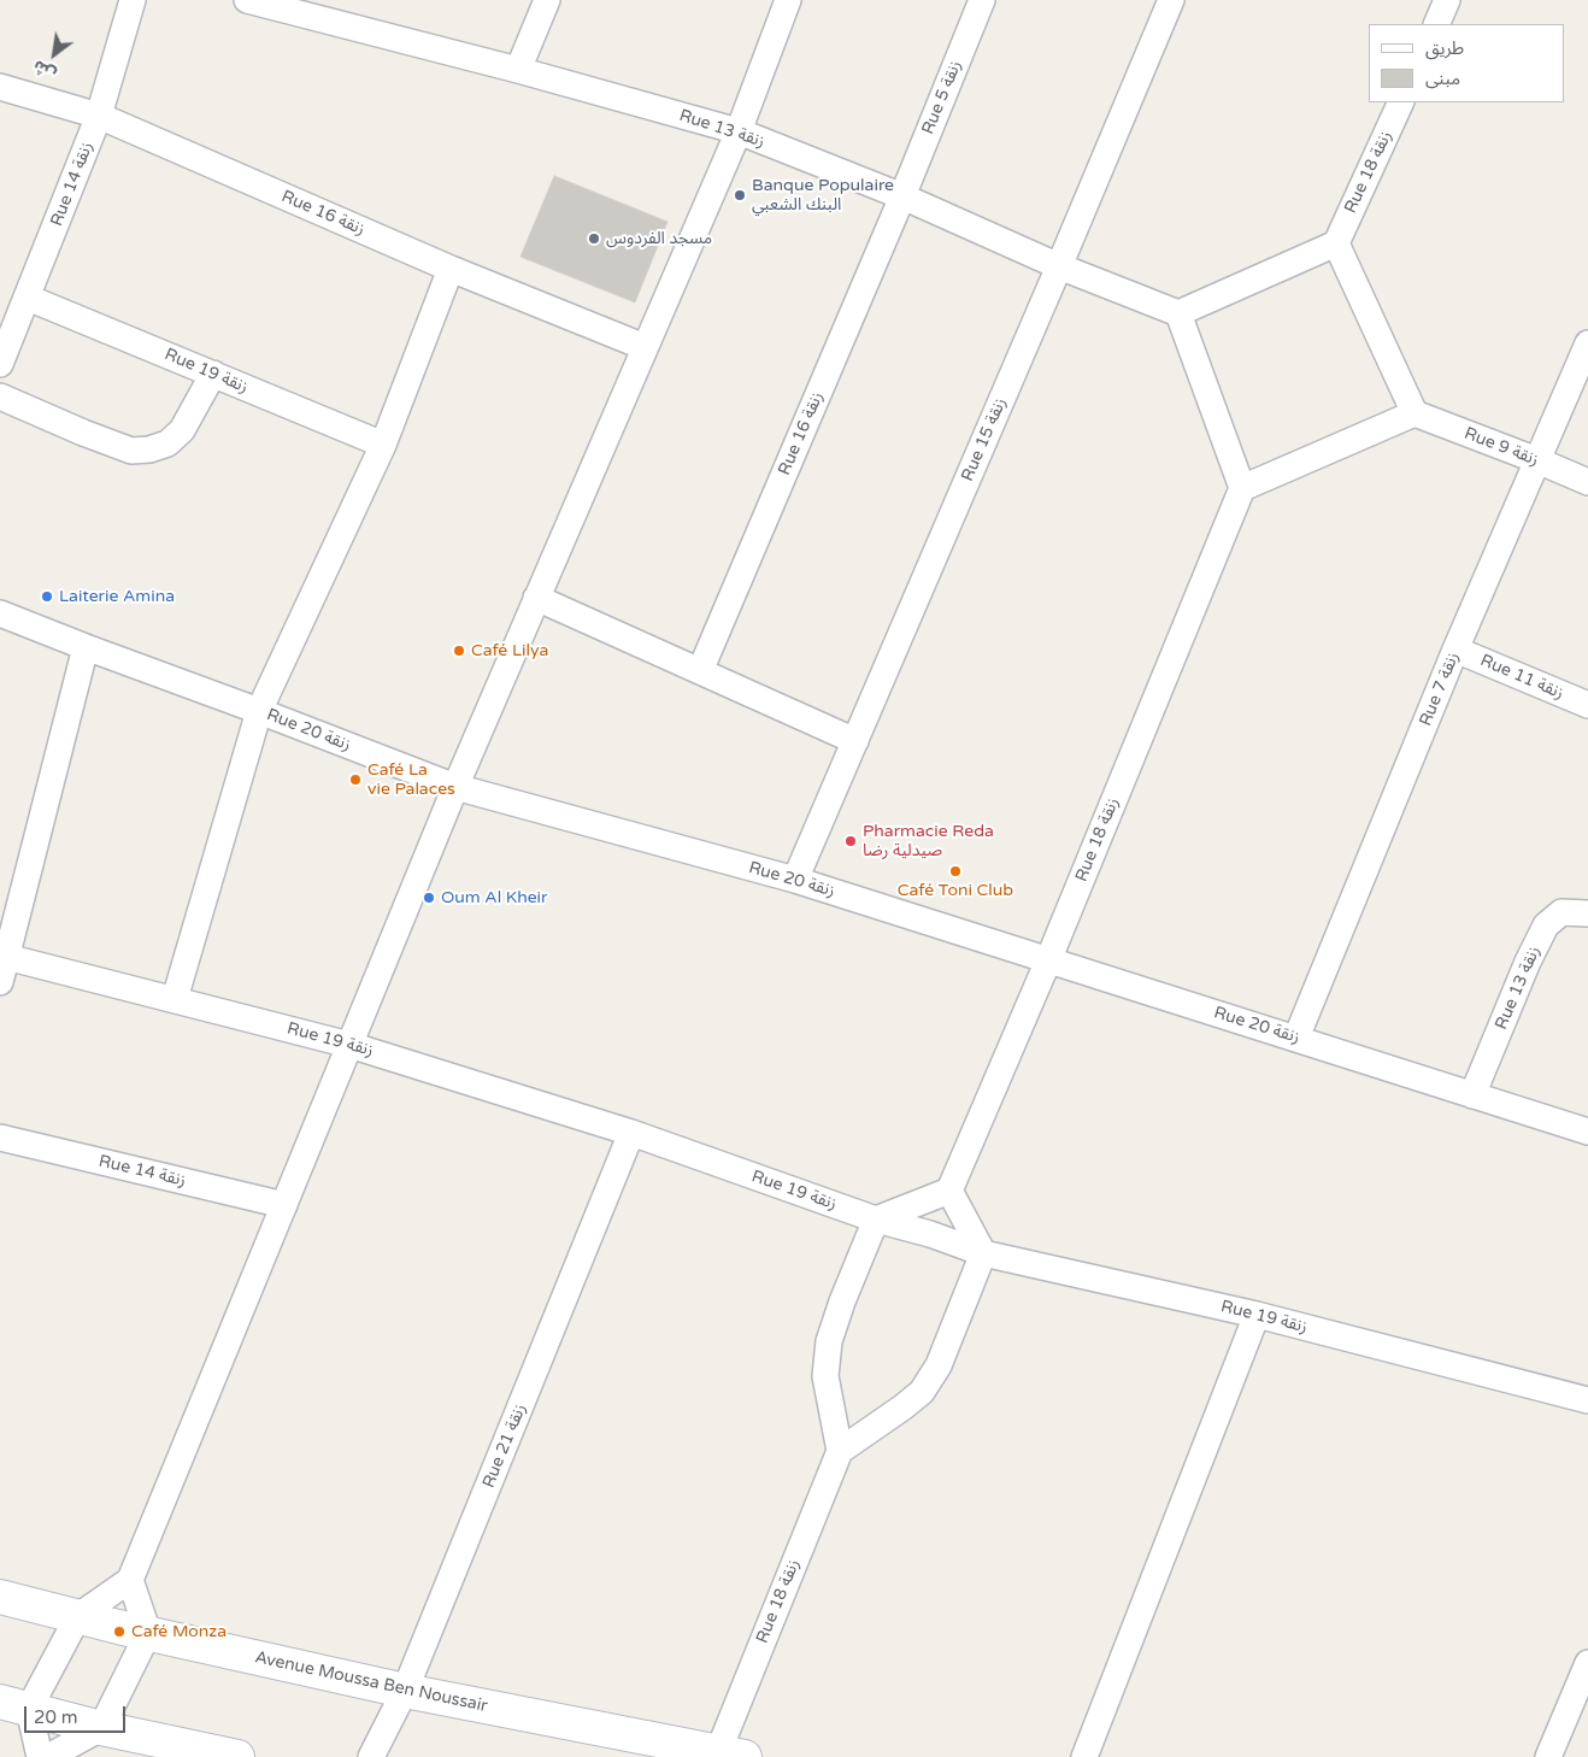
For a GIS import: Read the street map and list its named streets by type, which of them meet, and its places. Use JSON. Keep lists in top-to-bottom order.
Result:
{
  "streets": {
    "street": [
      "Rue 5 زنقة",
      "Rue 13 زنقة",
      "Rue 18 زنقة",
      "Rue 14 زنقة",
      "Rue 16 زنقة",
      "Rue 19 زنقة",
      "Rue 15 زنقة",
      "Rue 9 زنقة",
      "Rue 11 زنقة",
      "Rue 7 زنقة",
      "Rue 20 زنقة",
      "Rue 21 زنقة",
      "Avenue Moussa Ben Noussair"
    ]
  },
  "crossings": [
    ["Rue 5 زنقة", "Rue 13 زنقة"],
    ["Rue 5 زنقة", "Rue 16 زنقة"],
    ["Rue 13 زنقة", "Rue 16 زنقة"],
    ["Rue 13 زنقة", "Rue 15 زنقة"],
    ["Rue 13 زنقة", "Rue 20 زنقة"],
    ["Rue 18 زنقة", "Rue 20 زنقة"],
    ["Rue 18 زنقة", "Avenue Moussa Ben Noussair"],
    ["Rue 14 زنقة", "Rue 16 زنقة"],
    ["Rue 14 زنقة", "Rue 19 زنقة"],
    ["Rue 19 زنقة", "Rue 21 زنقة"],
    ["Rue 15 زنقة", "Rue 20 زنقة"],
    ["Rue 9 زنقة", "Rue 7 زنقة"],
    ["Rue 11 زنقة", "Rue 7 زنقة"],
    ["Rue 7 زنقة", "Rue 20 زنقة"],
    ["Rue 21 زنقة", "Avenue Moussa Ben Noussair"]
  ],
  "places": [
    "Banque Populaire البنك الشعبي",
    "مسجد الفردوس",
    "Laiterie Amina",
    "Café Lilya",
    "Café La vie Palaces",
    "Pharmacie Reda صيدلية رضا",
    "Café Toni Club",
    "Oum Al Kheir",
    "Café Monza"
  ],
  "legend": ["طريق", "مبنى"],
  "scale_bar": "20 m",
  "north": "bottom left"
}
